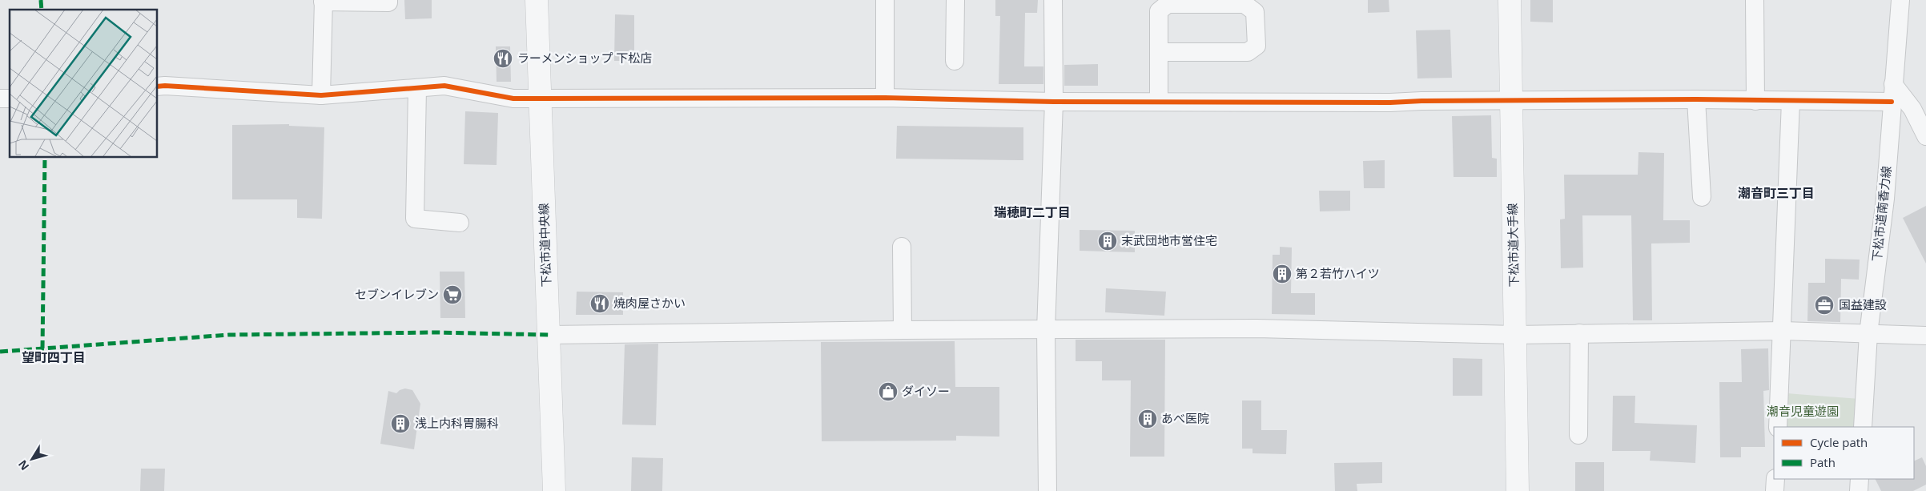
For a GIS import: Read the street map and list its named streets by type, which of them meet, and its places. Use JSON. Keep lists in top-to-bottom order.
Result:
{
  "streets": {
    "street": ["下松市道南香力線", "下松市道中央線", "下松市道大手線"]
  },
  "districts": ["潮音町三丁目", "瑞穂町二丁目", "望町四丁目"],
  "parks": ["潮音児童遊園"],
  "places": {
    "restaurant": ["ラーメンショップ 下松店", "焼肉屋さかい"],
    "building": [
      "末武団地市営住宅",
      "第２若竹ハイツ",
      "あべ医院",
      "浅上内科胃腸科"
    ],
    "supermarket": ["セブンイレブン"],
    "office": ["国益建設"],
    "shop": ["ダイソー"]
  },
  "legend": ["Cycle path", "Path"],
  "north": "bottom left"
}
